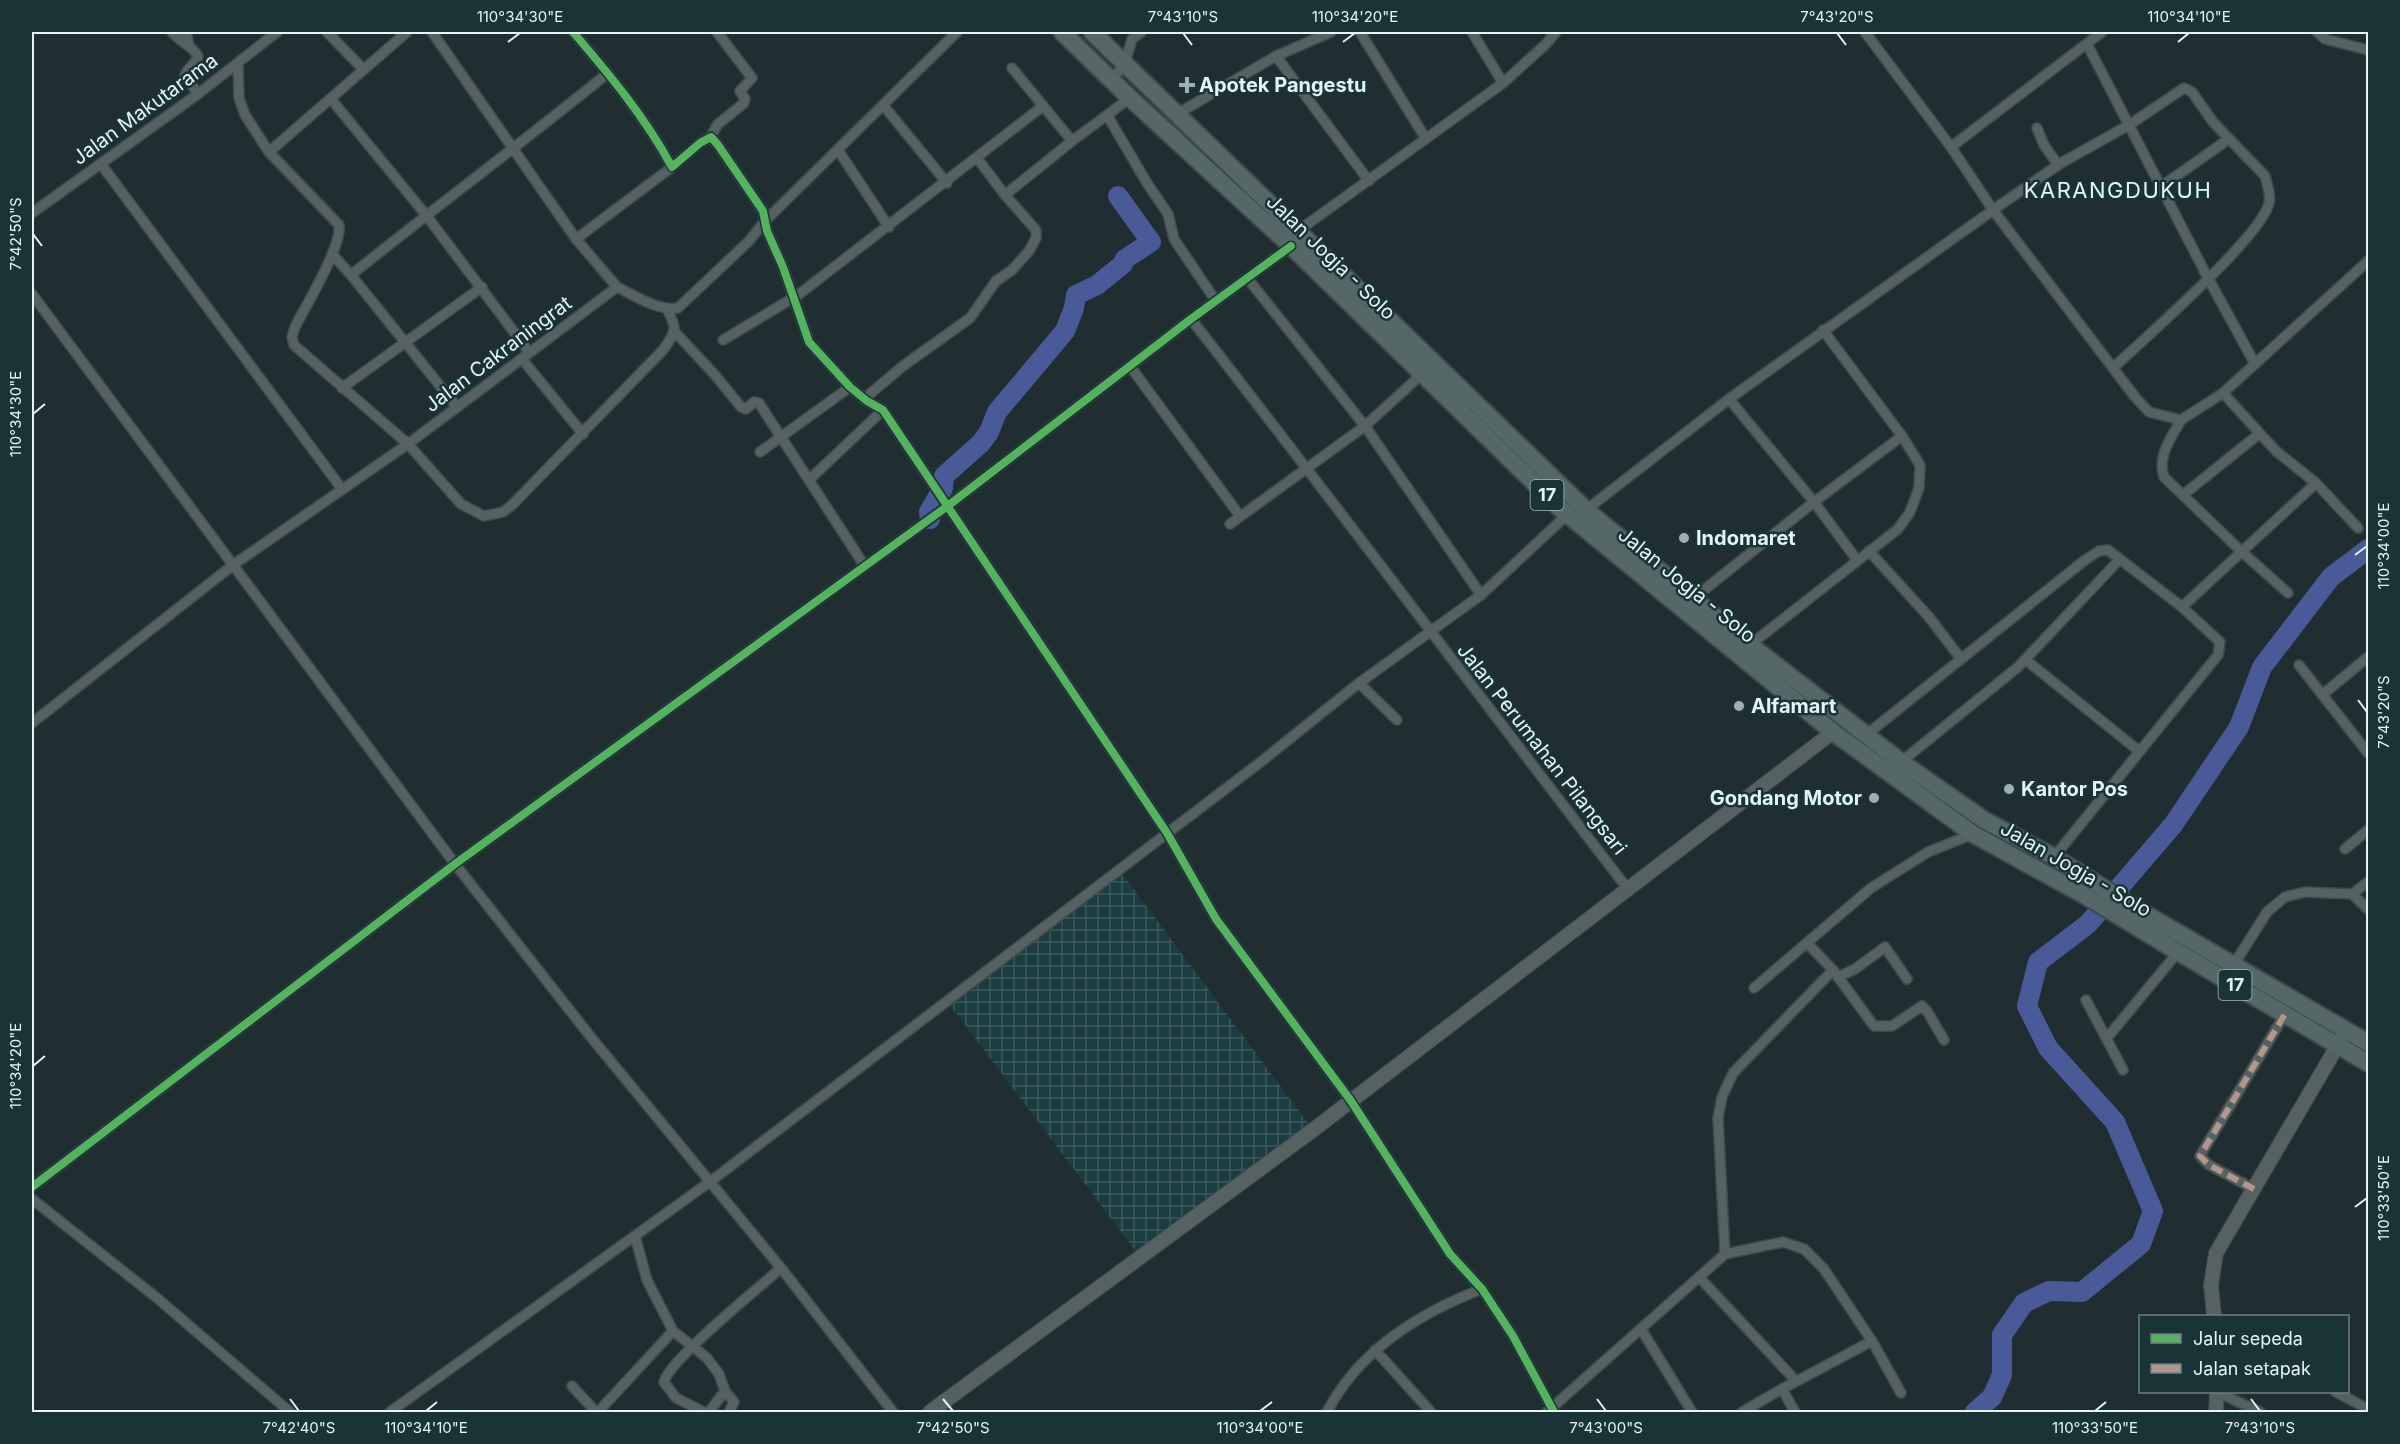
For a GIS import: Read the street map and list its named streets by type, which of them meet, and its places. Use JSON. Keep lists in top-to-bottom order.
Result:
{
  "streets": {
    "highway": ["Jalan Jogja - Solo", "17"],
    "street": ["Jalan Makutarama", "Jalan Cakraningrat", "Jalan Perumahan Pilangsari"]
  },
  "districts": ["KARANGDUKUH"],
  "places": {
    "health": ["Apotek Pangestu"],
    "other": [
      "Indomaret",
      "Alfamart",
      "Kantor Pos",
      "Gondang Motor"
    ]
  },
  "legend": ["Jalur sepeda", "Jalan setapak"],
  "coordinates": [
    "110°34'30\"E",
    "7°43'10\"S",
    "110°34'20\"E",
    "7°43'20\"S",
    "110°34'10\"E",
    "7°42'50\"S",
    "110°34'00\"E",
    "110°33'50\"E",
    "7°42'40\"S",
    "7°43'00\"S"
  ]
}
